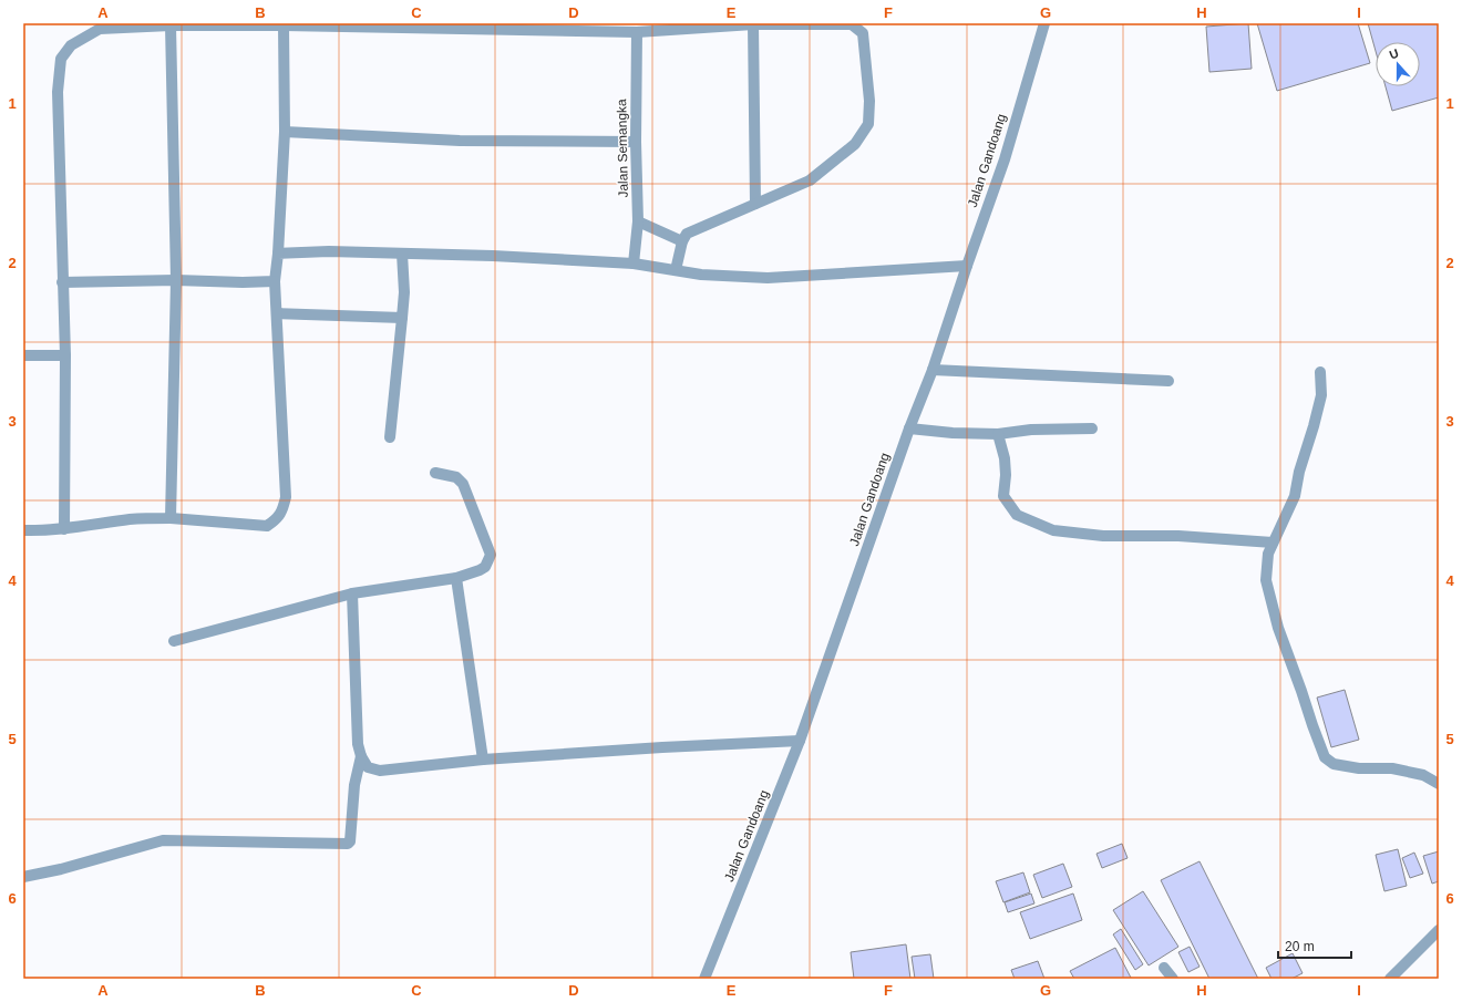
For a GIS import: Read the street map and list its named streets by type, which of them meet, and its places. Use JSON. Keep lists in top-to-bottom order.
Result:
{
  "streets": {
    "street": ["Jalan Semangka", "Jalan Gandoang"]
  },
  "scale_bar": "20 m",
  "north": "top",
  "grid": {
    "columns": [
      "A",
      "B",
      "C",
      "D",
      "E",
      "F",
      "G",
      "H",
      "I"
    ],
    "rows": [
      "1",
      "2",
      "3",
      "4",
      "5",
      "6"
    ]
  }
}
